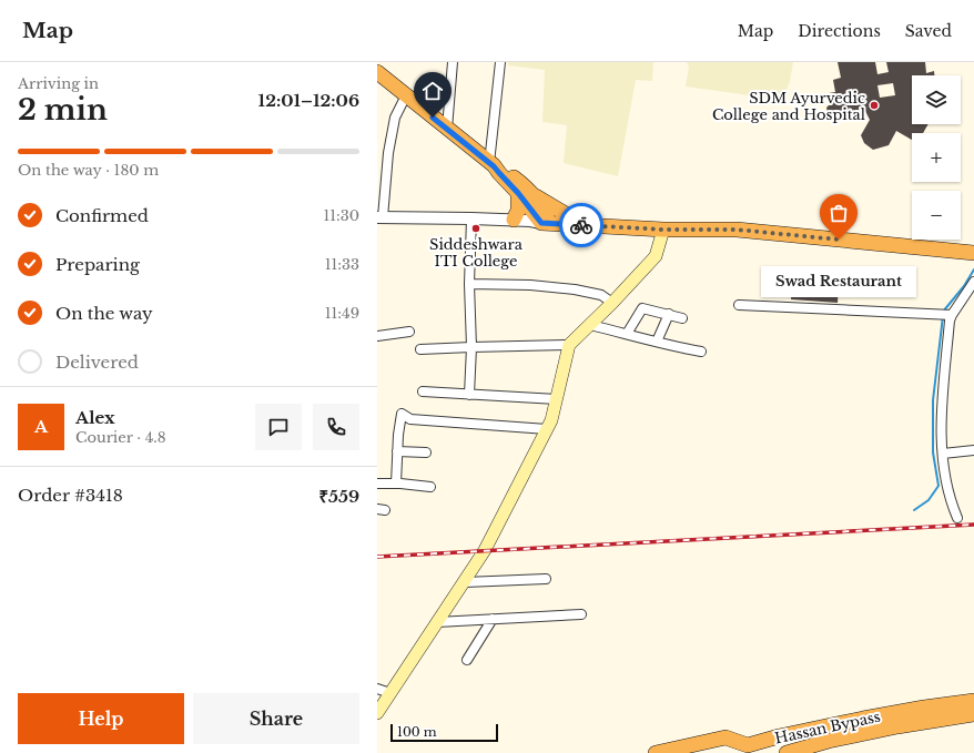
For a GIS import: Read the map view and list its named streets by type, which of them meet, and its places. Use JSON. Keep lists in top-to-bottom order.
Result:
{
  "streets": {
    "highway": ["Hassan Bypass"]
  },
  "places": ["SDM Ayurvedic College and Hospital", "Siddeshwara ITI College", "Swad Restaurant"],
  "scale_bar": "100 m",
  "page": {
    "header": "Map",
    "nav": ["Map", "Directions", "Saved"],
    "heading": ["2 min", "Arriving in", "12:01–12:06"],
    "panel": [
      "Alex",
      "Courier · 4.8",
      "Order #3418",
      "₹559"
    ],
    "map_buttons": ["+", "−"],
    "bar": "On the way · 180 m",
    "list": [
      ["Confirmed", "11:30"],
      ["Preparing", "11:33"],
      ["On the way", "11:49"],
      "Delivered"
    ],
    "bubble": "Swad Restaurant",
    "round": "A",
    "buttons": ["Help", "Share"],
    "scale": "100 m"
  }
}
